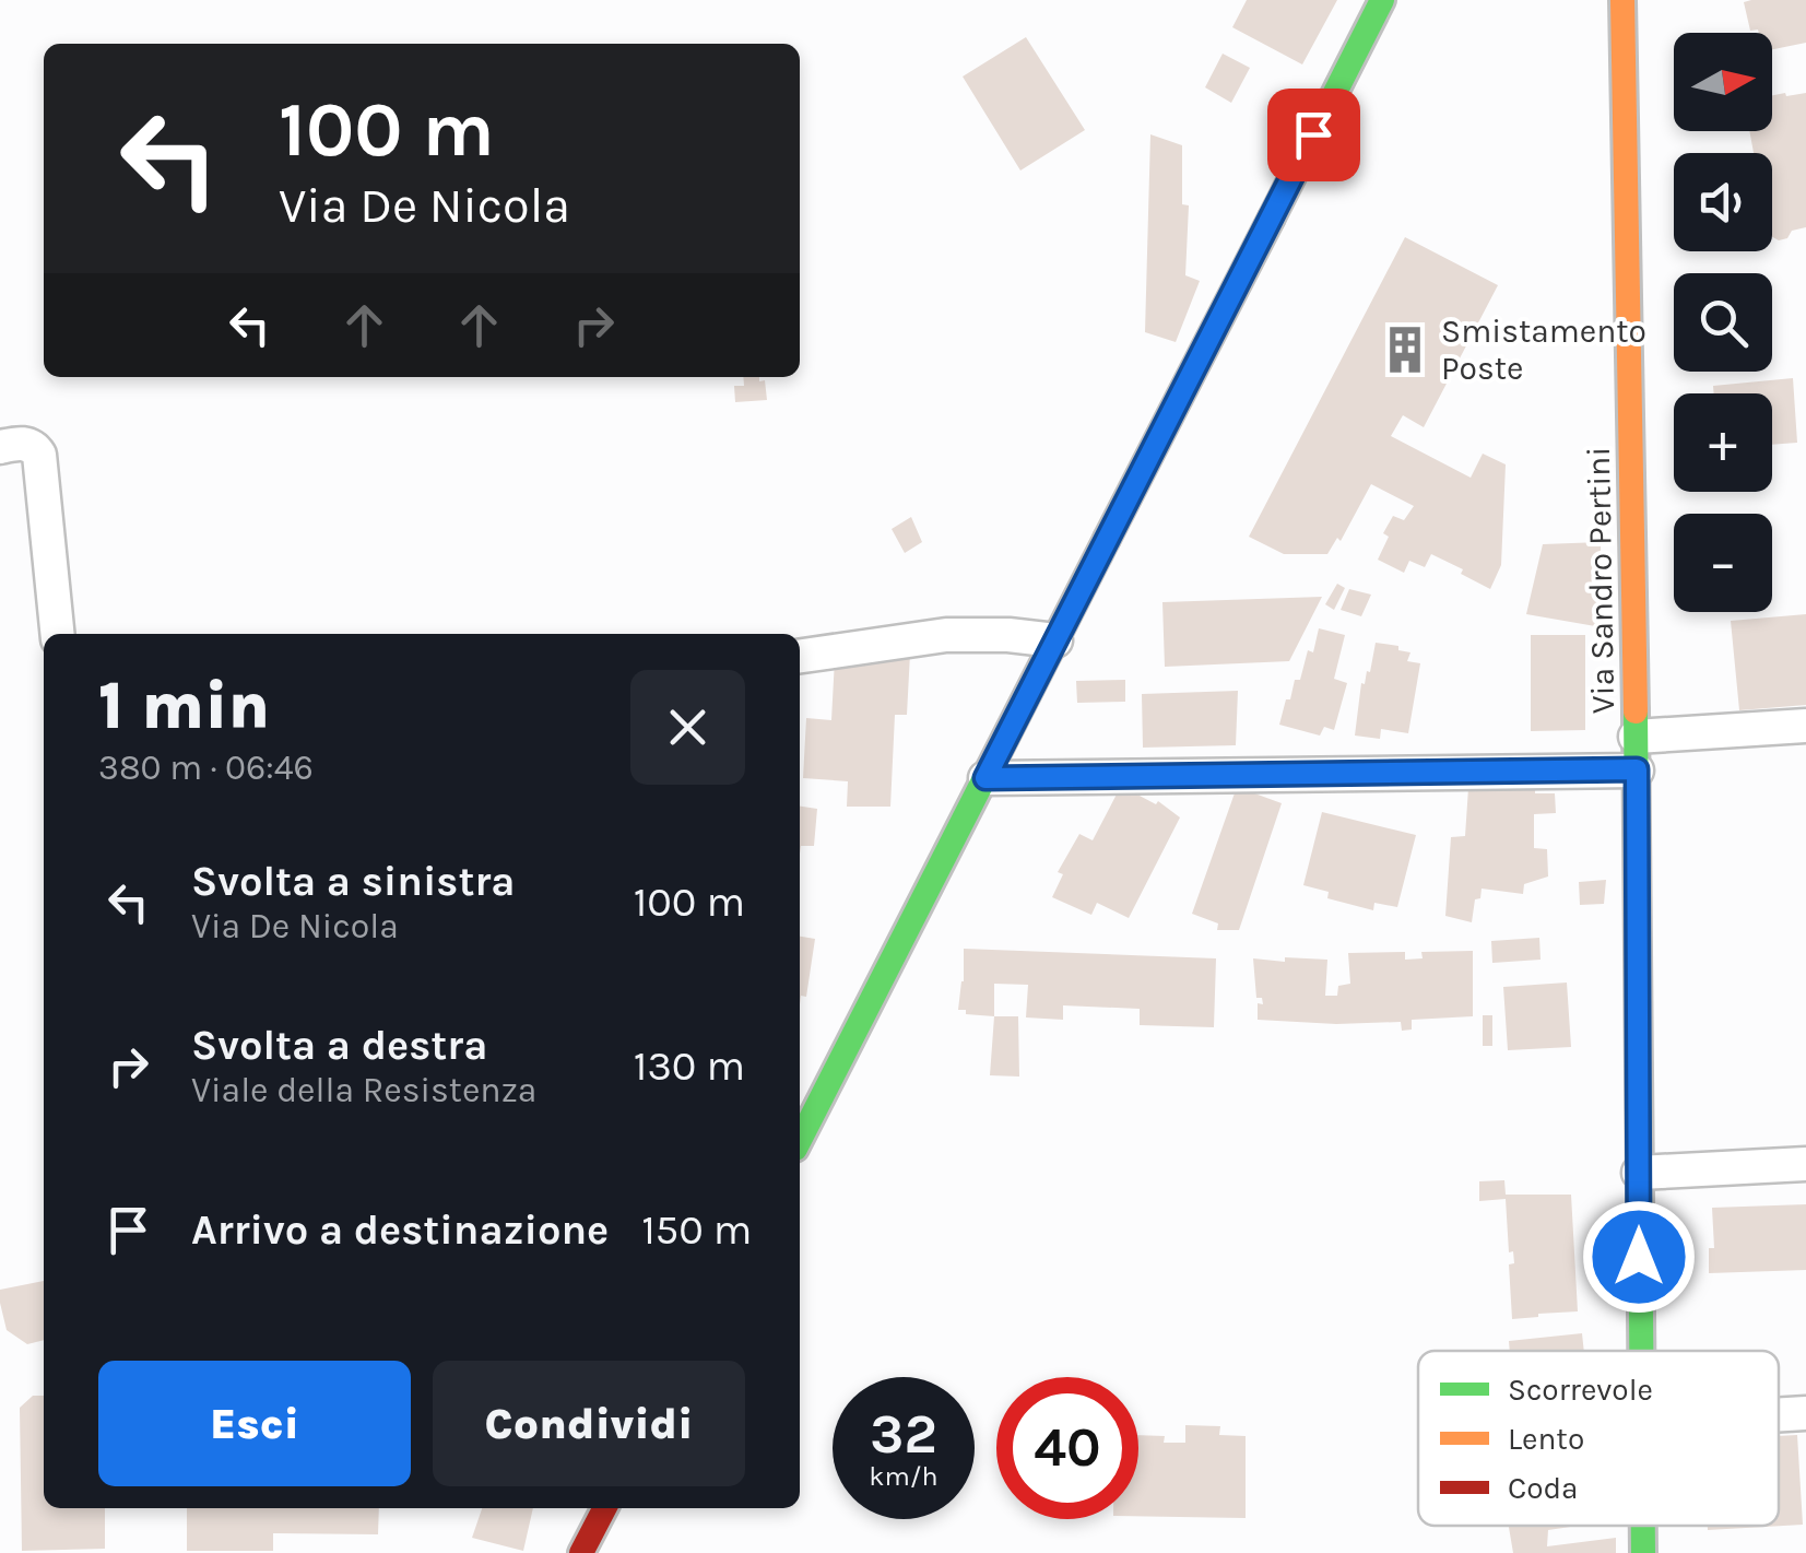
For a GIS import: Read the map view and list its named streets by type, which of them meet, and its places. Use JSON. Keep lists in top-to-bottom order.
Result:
{
  "streets": {
    "street": ["Via Sandro Pertini"]
  },
  "places": {
    "building": ["Smistamento Poste"]
  },
  "legend": ["Scorrevole", "Lento", "Coda"],
  "north": "right",
  "page": {
    "map_buttons": ["+", "−"],
    "turn": ["100 m", "Via De Nicola"],
    "heading": ["1 min", "380 m · 06:46"],
    "list": [
      {
        "name": "Svolta a sinistra",
        "note": "Via De Nicola",
        "value": "100 m"
      },
      {
        "name": "Svolta a destra",
        "note": "Viale della Resistenza",
        "value": "130 m"
      },
      {
        "name": "Arrivo a destinazione",
        "value": "150 m"
      }
    ],
    "buttons": ["Esci", "Condividi"],
    "speed": "32 km/h",
    "limit": "40"
  }
}
